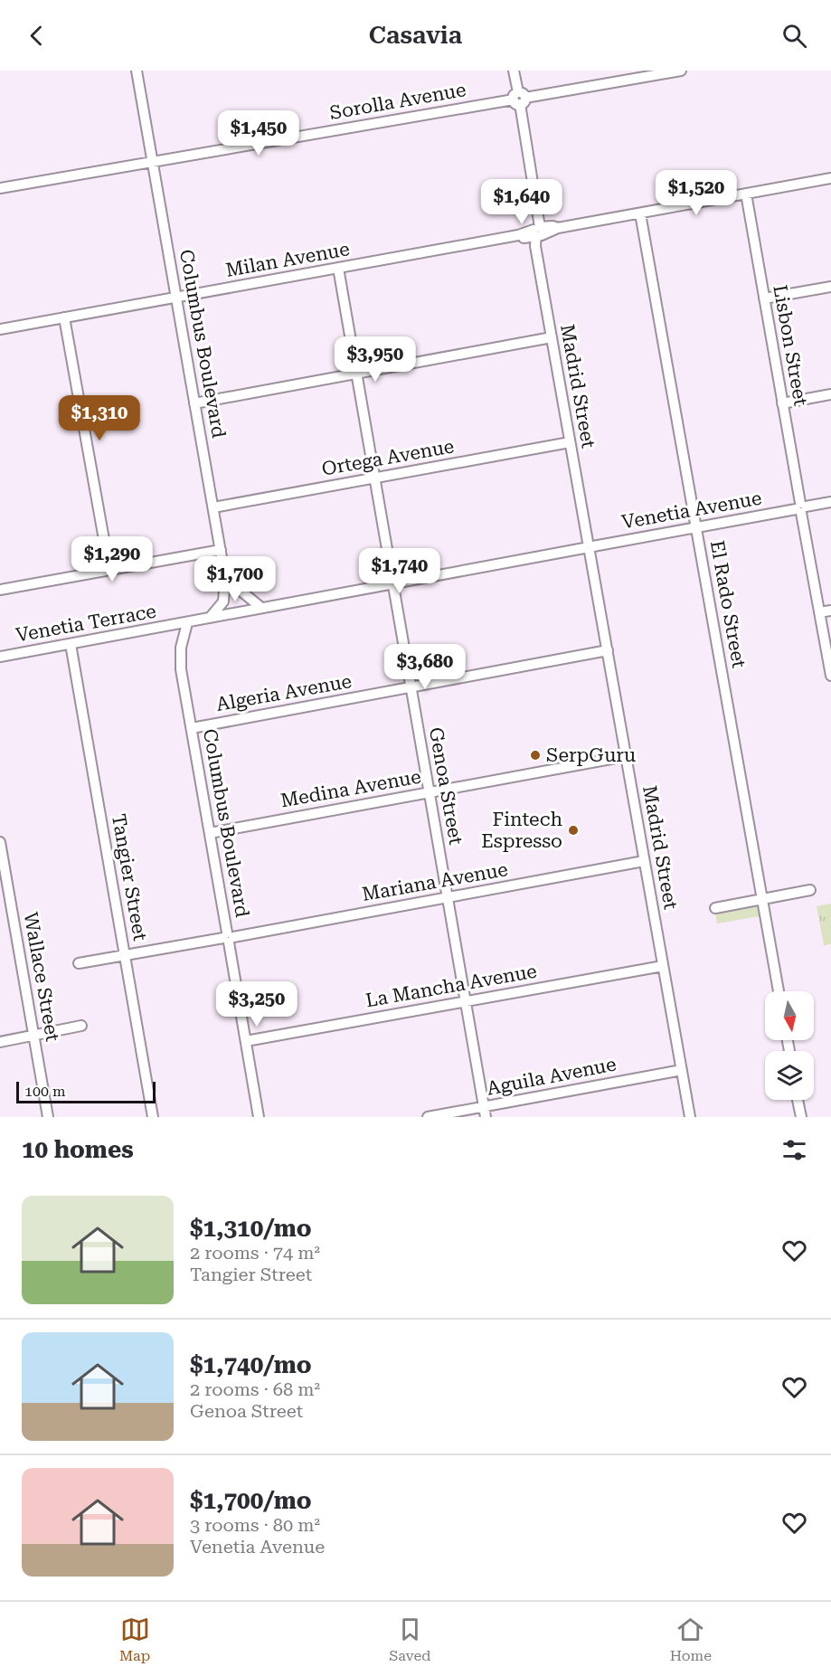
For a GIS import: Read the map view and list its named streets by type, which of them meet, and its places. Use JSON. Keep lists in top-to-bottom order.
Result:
{
  "streets": {
    "street": [
      "Sorolla Avenue",
      "Milan Avenue",
      "Columbus Boulevard",
      "Lisbon Street",
      "Madrid Street",
      "Ortega Avenue",
      "Venetia Avenue",
      "El Rado Street",
      "Venetia Terrace",
      "Algeria Avenue",
      "Genoa Street",
      "Medina Avenue",
      "Tangier Street",
      "Mariana Avenue",
      "Wallace Street",
      "La Mancha Avenue",
      "Aguila Avenue"
    ]
  },
  "crossings": [
    ["Sorolla Avenue", "Columbus Boulevard"],
    ["Sorolla Avenue", "Madrid Street"],
    ["Milan Avenue", "Columbus Boulevard"],
    ["Milan Avenue", "Lisbon Street"],
    ["Milan Avenue", "Madrid Street"],
    ["Milan Avenue", "El Rado Street"],
    ["Milan Avenue", "Genoa Street"],
    ["Columbus Boulevard", "Ortega Avenue"],
    ["Columbus Boulevard", "Venetia Avenue"],
    ["Columbus Boulevard", "Venetia Terrace"],
    ["Columbus Boulevard", "Algeria Avenue"],
    ["Columbus Boulevard", "Medina Avenue"],
    ["Columbus Boulevard", "Mariana Avenue"],
    ["Columbus Boulevard", "La Mancha Avenue"],
    ["Lisbon Street", "Venetia Avenue"],
    ["Madrid Street", "Ortega Avenue"],
    ["Madrid Street", "Venetia Avenue"],
    ["Madrid Street", "Algeria Avenue"],
    ["Madrid Street", "Medina Avenue"],
    ["Madrid Street", "Mariana Avenue"],
    ["Madrid Street", "La Mancha Avenue"],
    ["Madrid Street", "Aguila Avenue"],
    ["Ortega Avenue", "Genoa Street"],
    ["Venetia Avenue", "El Rado Street"],
    ["Venetia Avenue", "Venetia Terrace"],
    ["Venetia Avenue", "Genoa Street"],
    ["Venetia Terrace", "Tangier Street"],
    ["Algeria Avenue", "Genoa Street"],
    ["Genoa Street", "Medina Avenue"],
    ["Genoa Street", "Mariana Avenue"],
    ["Genoa Street", "La Mancha Avenue"],
    ["Genoa Street", "Aguila Avenue"],
    ["Tangier Street", "Mariana Avenue"]
  ],
  "places": ["SerpGuru", "Fintech Espresso"],
  "scale_bar": "100 m",
  "north": "bottom",
  "page": {
    "header": "Casavia",
    "price": [
      "$1,450",
      "$1,520",
      "$1,640",
      "$3,950",
      "$1,310",
      "$1,290",
      "$1,740",
      "$1,700",
      "$3,680",
      "$3,250"
    ],
    "scale": "100 m",
    "heading": "10 homes",
    "list": [
      {
        "name": "$1,310/mo",
        "note": "2 rooms · 74 m² · Tangier Street"
      },
      {
        "name": "$1,740/mo",
        "note": "2 rooms · 68 m² · Genoa Street"
      },
      {
        "name": "$1,700/mo",
        "note": "3 rooms · 80 m² · Venetia Avenue"
      }
    ],
    "tabs": ["Map", "Saved", "Home"]
  }
}
